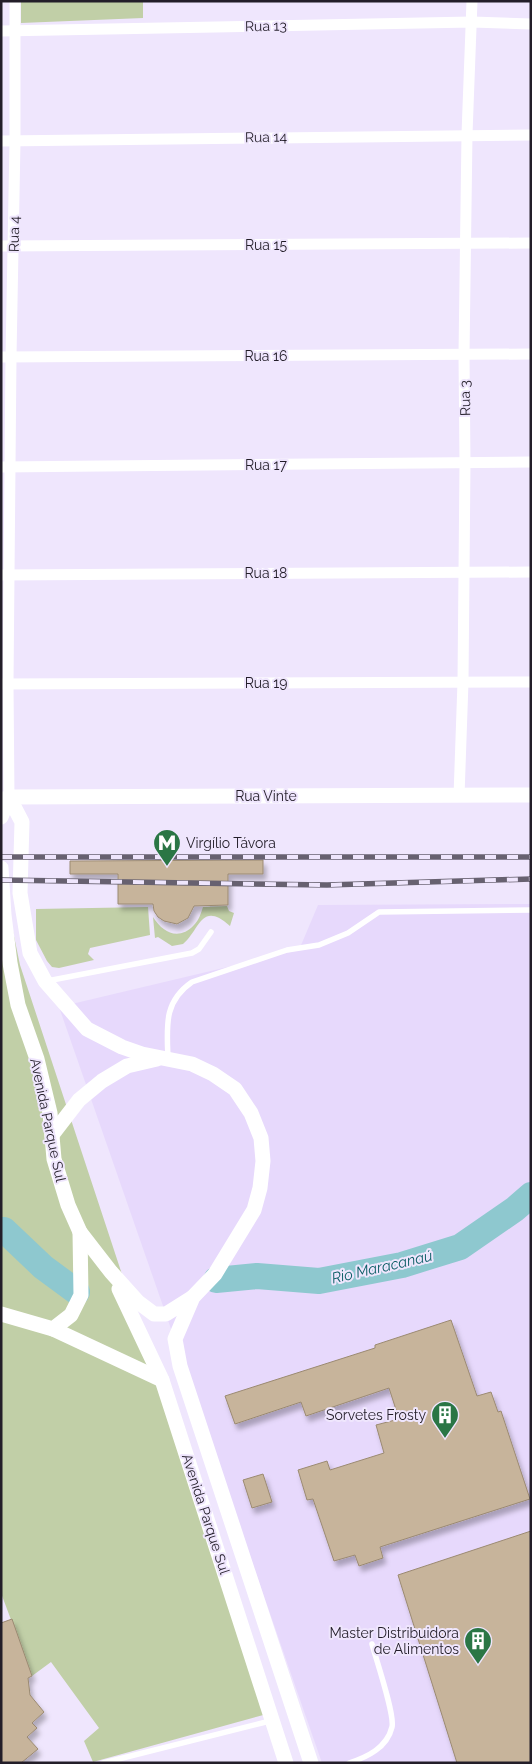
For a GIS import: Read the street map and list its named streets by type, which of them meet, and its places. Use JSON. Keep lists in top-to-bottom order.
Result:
{
  "streets": {
    "street": [
      "Rua 13",
      "Rua 14",
      "Rua 4",
      "Rua 15",
      "Rua 16",
      "Rua 3",
      "Rua 17",
      "Rua 18",
      "Rua 19",
      "Rua Vinte",
      "Avenida Parque Sul"
    ]
  },
  "crossings": [
    ["Rua 13", "Rua 4"],
    ["Rua 13", "Rua 3"],
    ["Rua 14", "Rua 4"],
    ["Rua 14", "Rua 3"],
    ["Rua 4", "Rua 15"],
    ["Rua 4", "Rua 16"],
    ["Rua 4", "Rua 17"],
    ["Rua 4", "Rua 18"],
    ["Rua 4", "Rua 19"],
    ["Rua 4", "Rua Vinte"],
    ["Rua 4", "Avenida Parque Sul"],
    ["Rua 15", "Rua 3"],
    ["Rua 16", "Rua 3"],
    ["Rua 3", "Rua 17"],
    ["Rua 3", "Rua 18"],
    ["Rua 3", "Rua 19"],
    ["Rua 3", "Rua Vinte"],
    ["Rua Vinte", "Avenida Parque Sul"]
  ],
  "water": ["Rio Maracanaú"],
  "places": {
    "metro station": ["Virgílio Távora"],
    "building": ["Sorvetes Frosty", "Master Distribuidora de Alimentos"]
  }
}
